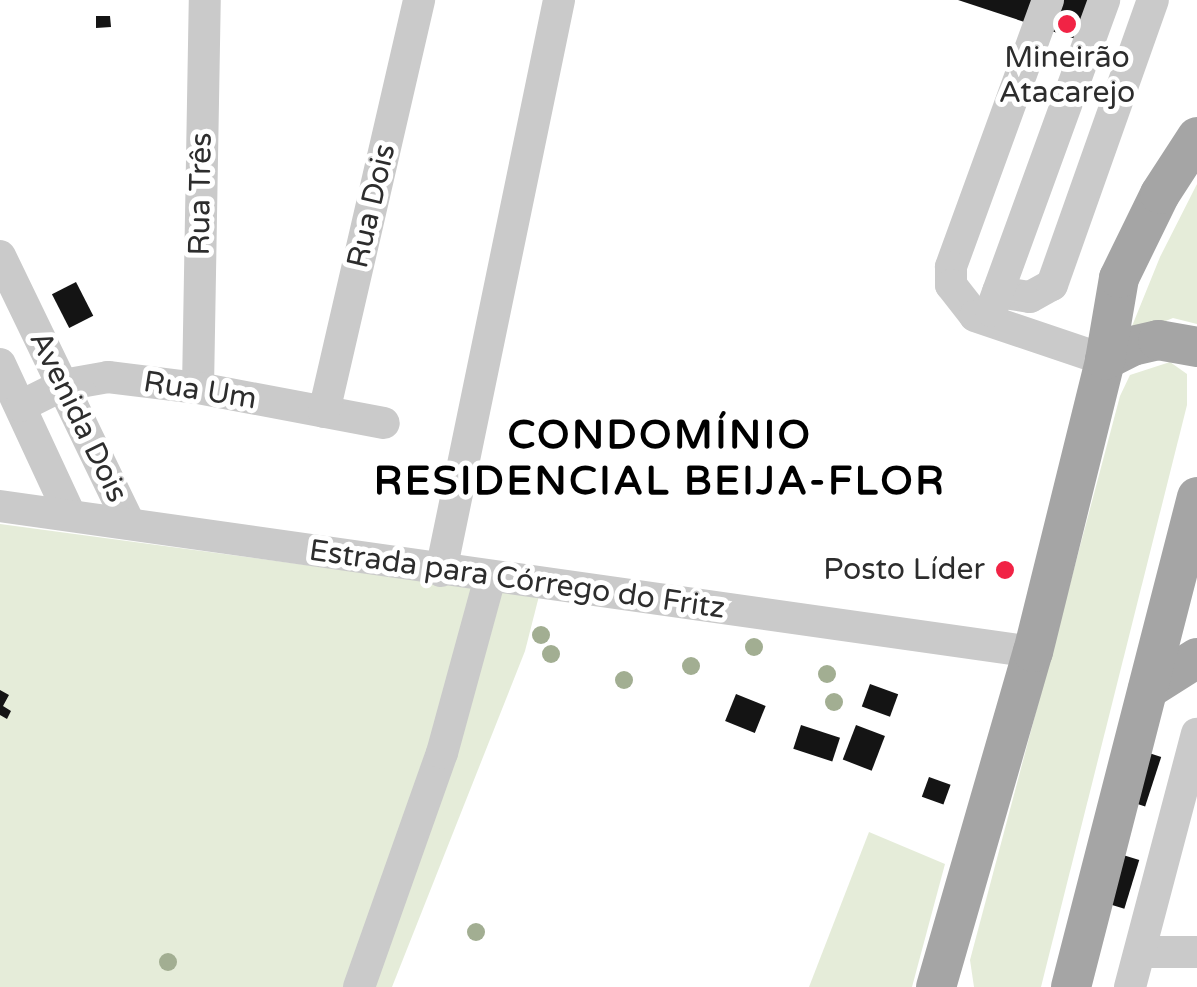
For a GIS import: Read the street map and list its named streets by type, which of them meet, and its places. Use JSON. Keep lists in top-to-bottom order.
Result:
{
  "streets": {
    "street": [
      "Rua Três",
      "Rua Dois",
      "Rua Um",
      "Avenida Dois",
      "Estrada para Córrego do Fritz"
    ]
  },
  "crossings": [
    ["Rua Três", "Rua Um"],
    ["Rua Dois", "Rua Um"],
    ["Rua Um", "Avenida Dois"],
    ["Avenida Dois", "Estrada para Córrego do Fritz"]
  ],
  "districts": ["CONDOMÍNIO RESIDENCIAL BEIJA-FLOR"],
  "places": ["Mineirão Atacarejo", "Posto Líder"]
}
